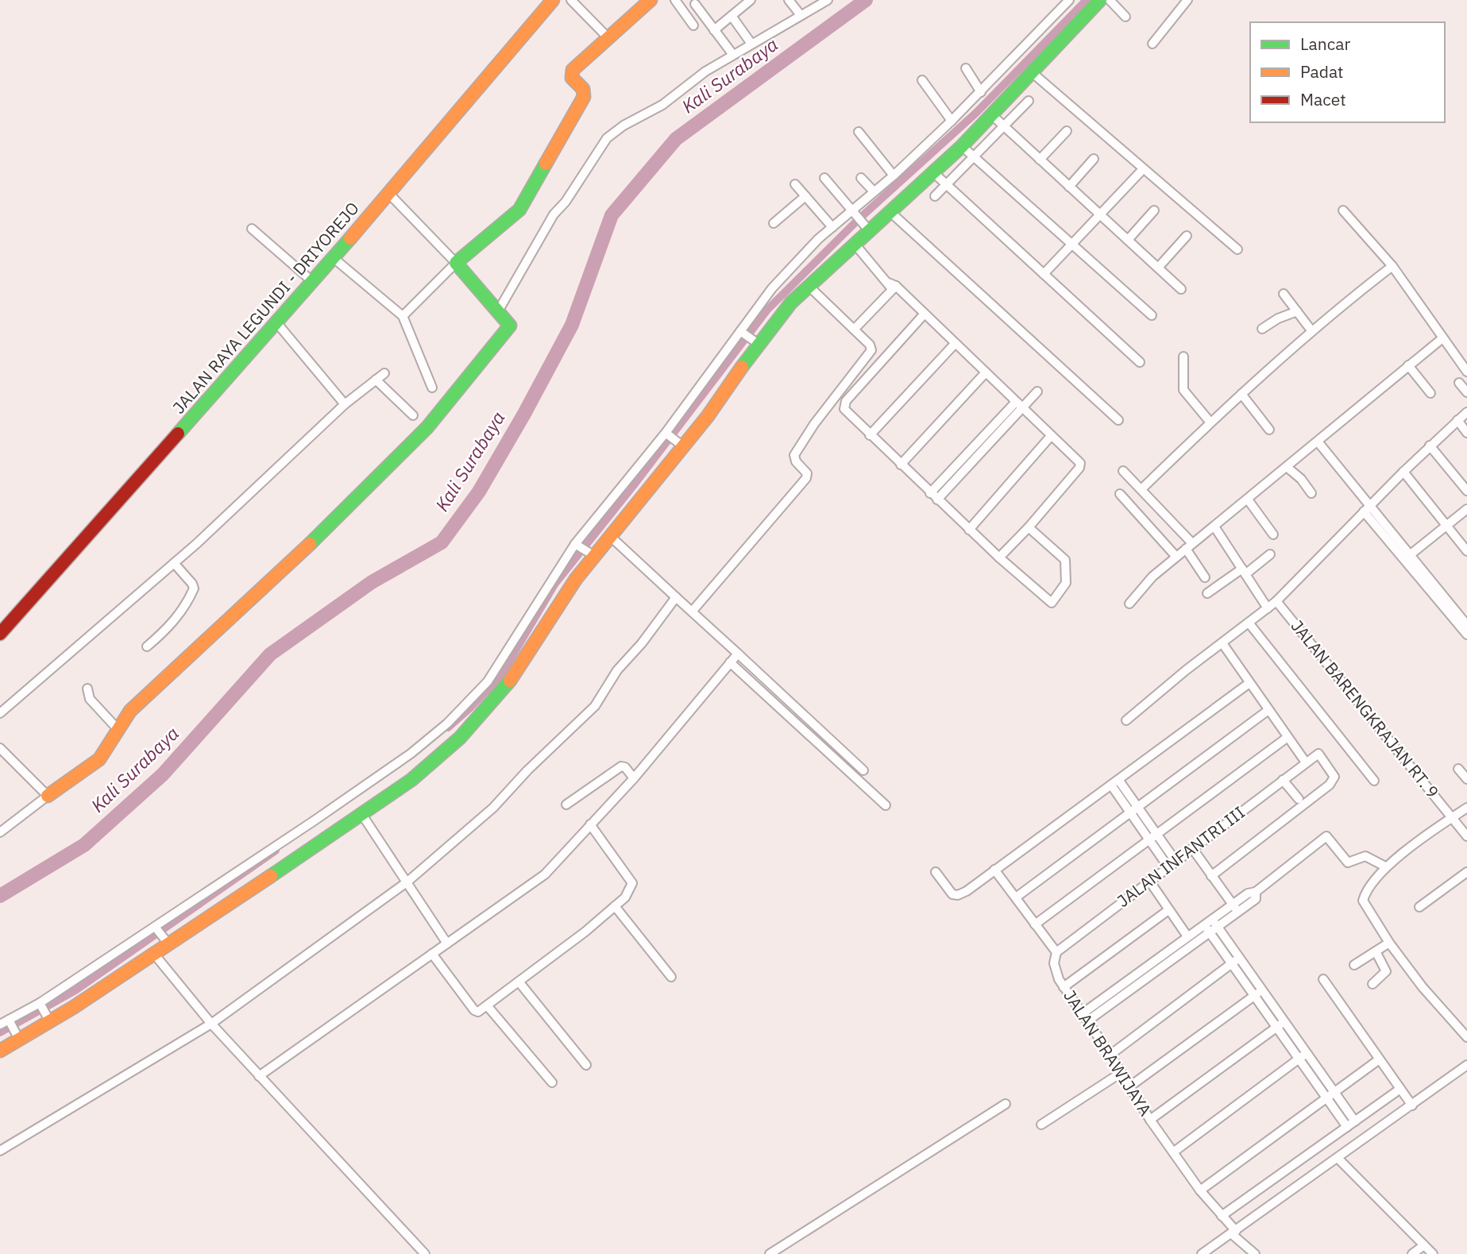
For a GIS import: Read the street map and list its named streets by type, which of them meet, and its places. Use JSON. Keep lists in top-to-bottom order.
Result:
{
  "streets": {
    "street": [
      "JALAN RAYA LEGUNDI - DRIYOREJO",
      "JALAN BARENGKRAJAN RT. 9",
      "JALAN INFANTRI III",
      "JALAN BRAWIJAYA"
    ]
  },
  "crossings": [
    ["JALAN INFANTRI III", "JALAN BRAWIJAYA"]
  ],
  "water": ["Kali Surabaya"],
  "legend": ["Lancar", "Padat", "Macet"]
}
